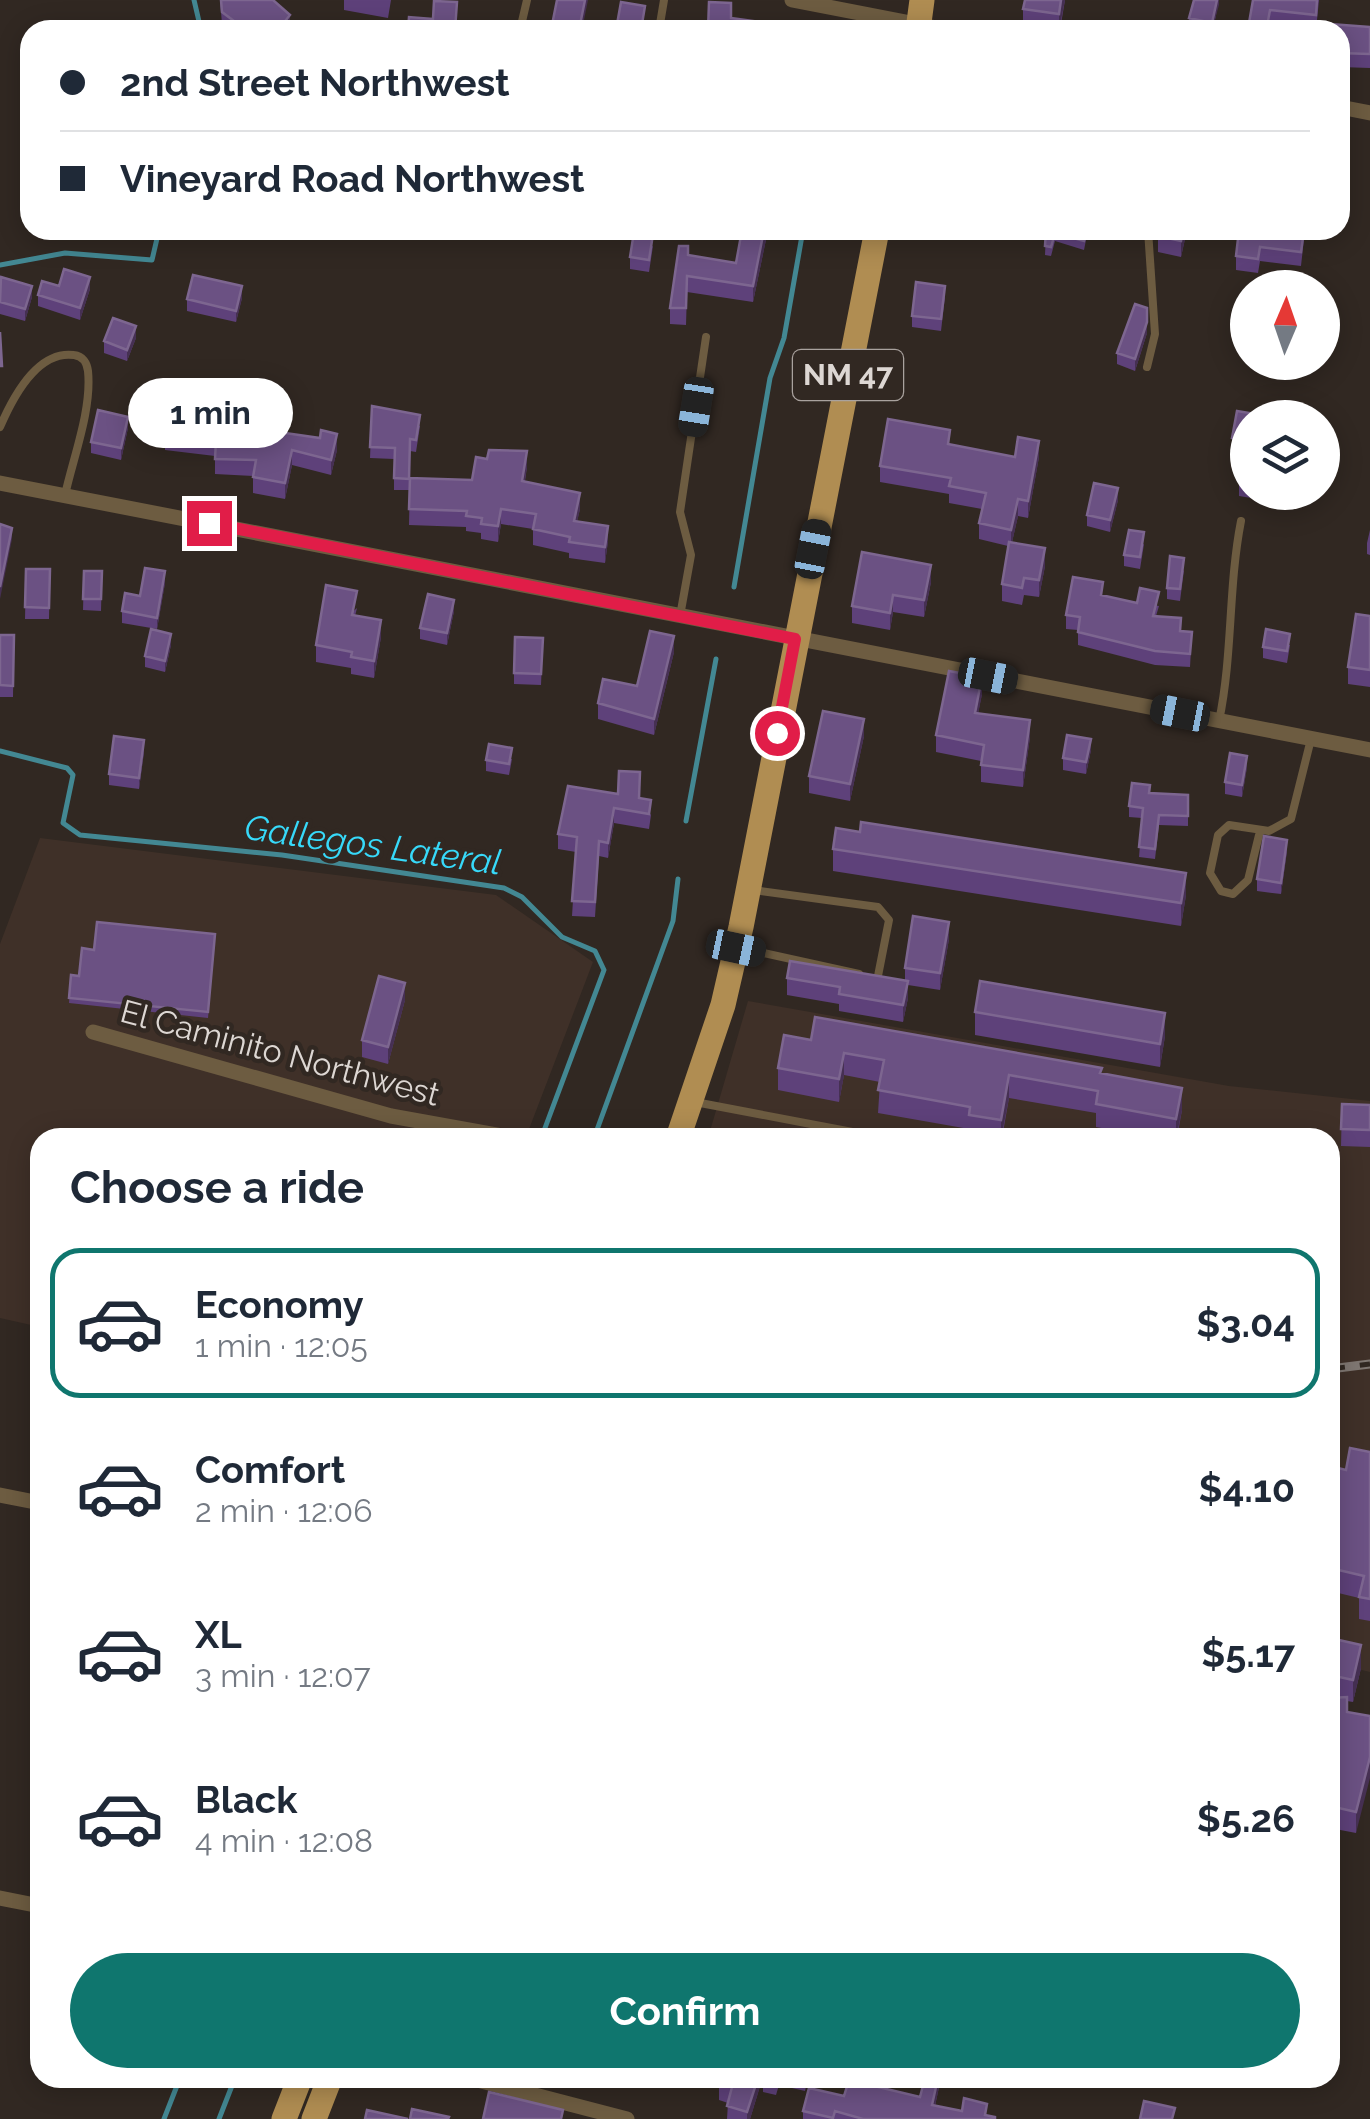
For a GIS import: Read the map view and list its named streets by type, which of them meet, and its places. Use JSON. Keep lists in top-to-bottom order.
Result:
{
  "streets": {
    "main road": ["NM 47"],
    "street": ["El Caminito Northwest"]
  },
  "water": ["Gallegos Lateral"],
  "north": "top",
  "page": {
    "banner": ["2nd Street Northwest", "Vineyard Road Northwest"],
    "bubble": "1 min",
    "heading": "Choose a ride",
    "list": [
      {
        "name": "Economy",
        "note": "1 min · 12:05",
        "value": "$3.04"
      },
      {
        "name": "Comfort",
        "note": "2 min · 12:06",
        "value": "$4.10"
      },
      {
        "name": "XL",
        "note": "3 min · 12:07",
        "value": "$5.17"
      },
      {
        "name": "Black",
        "note": "4 min · 12:08",
        "value": "$5.26"
      }
    ],
    "buttons": "Confirm"
  }
}
